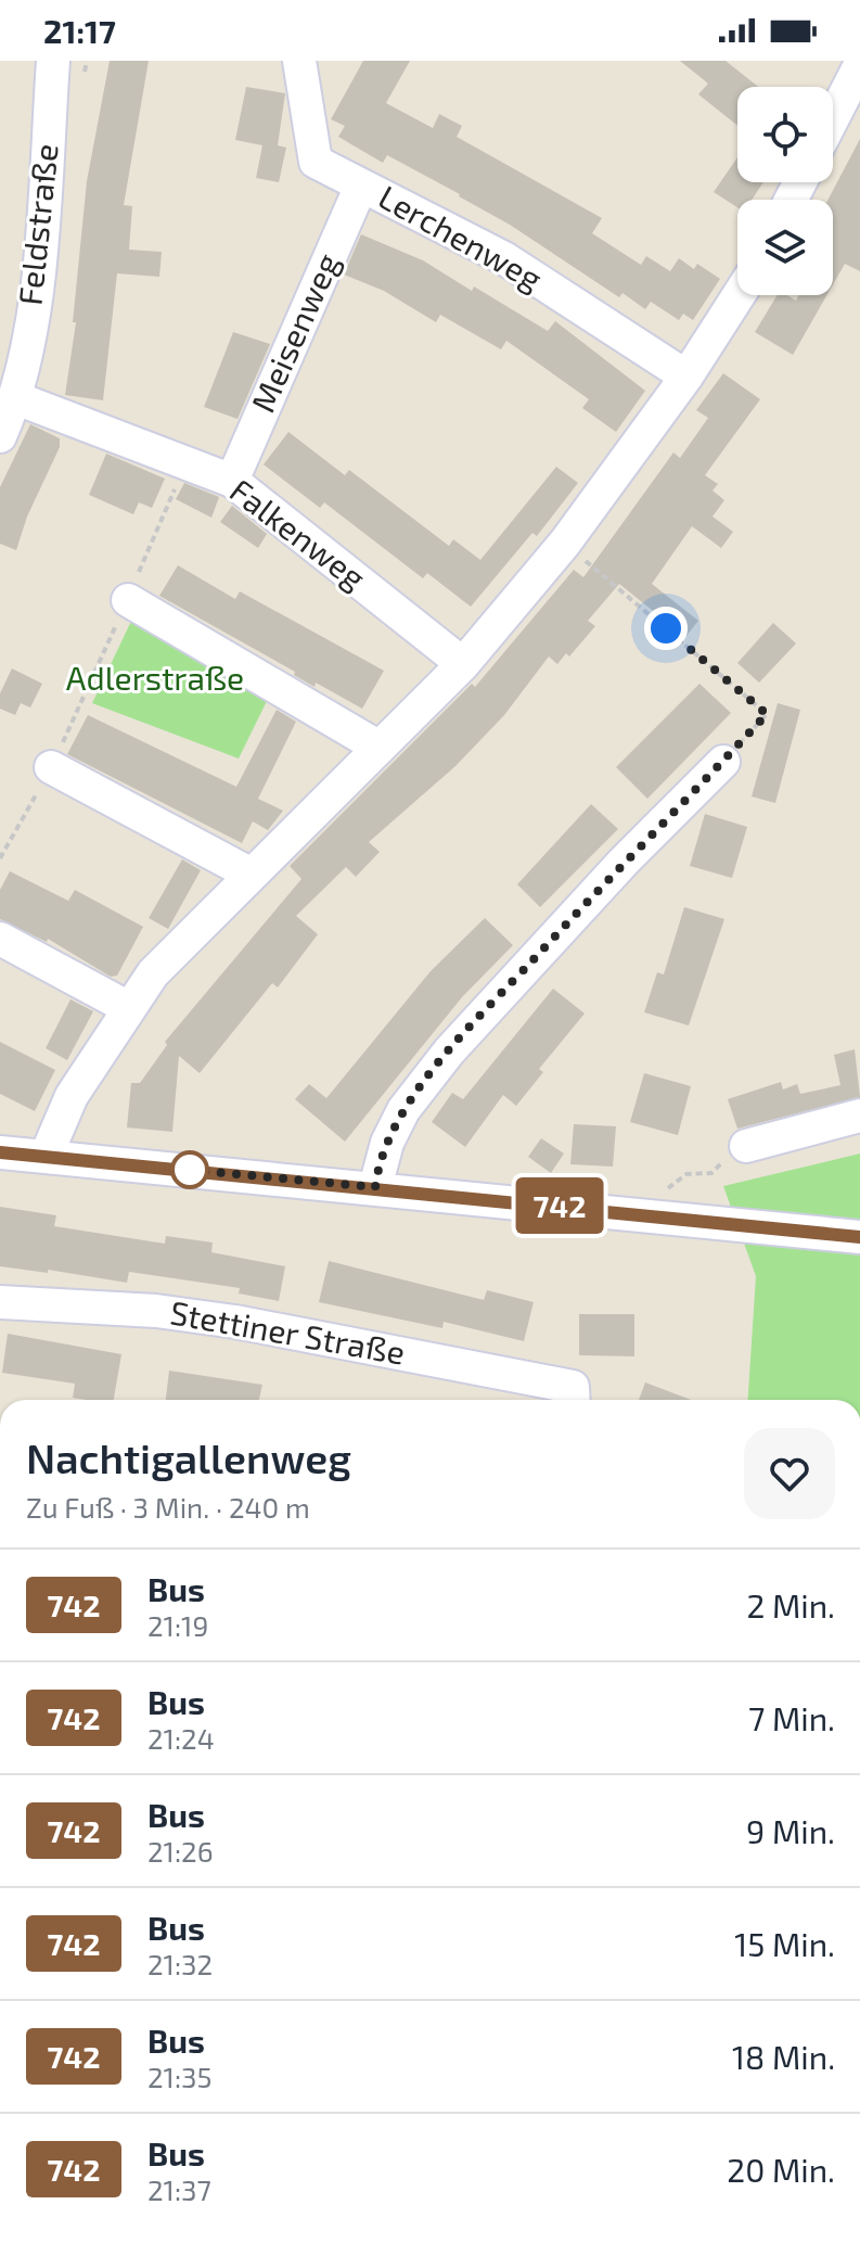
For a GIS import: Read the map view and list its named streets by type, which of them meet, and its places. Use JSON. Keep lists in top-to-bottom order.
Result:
{
  "streets": {
    "street": [
      "Feldstraße",
      "Lerchenweg",
      "Meisenweg",
      "Falkenweg",
      "Stettiner Straße"
    ]
  },
  "crossings": [
    ["Feldstraße", "Falkenweg"],
    ["Lerchenweg", "Meisenweg"],
    ["Meisenweg", "Falkenweg"]
  ],
  "parks": ["Adlerstraße"],
  "lines": ["bus line 742"],
  "page": {
    "status": "21:17",
    "on_map": "742",
    "heading": ["Nachtigallenweg", "Zu Fuß · 3 Min. · 240 m"],
    "list": [
      {
        "mark": "742",
        "name": "Bus",
        "note": "21:19",
        "value": "2 Min."
      },
      {
        "mark": "742",
        "name": "Bus",
        "note": "21:24",
        "value": "7 Min."
      },
      {
        "mark": "742",
        "name": "Bus",
        "note": "21:26",
        "value": "9 Min."
      },
      {
        "mark": "742",
        "name": "Bus",
        "note": "21:32",
        "value": "15 Min."
      },
      {
        "mark": "742",
        "name": "Bus",
        "note": "21:35",
        "value": "18 Min."
      },
      {
        "mark": "742",
        "name": "Bus",
        "note": "21:37",
        "value": "20 Min."
      }
    ]
  }
}
